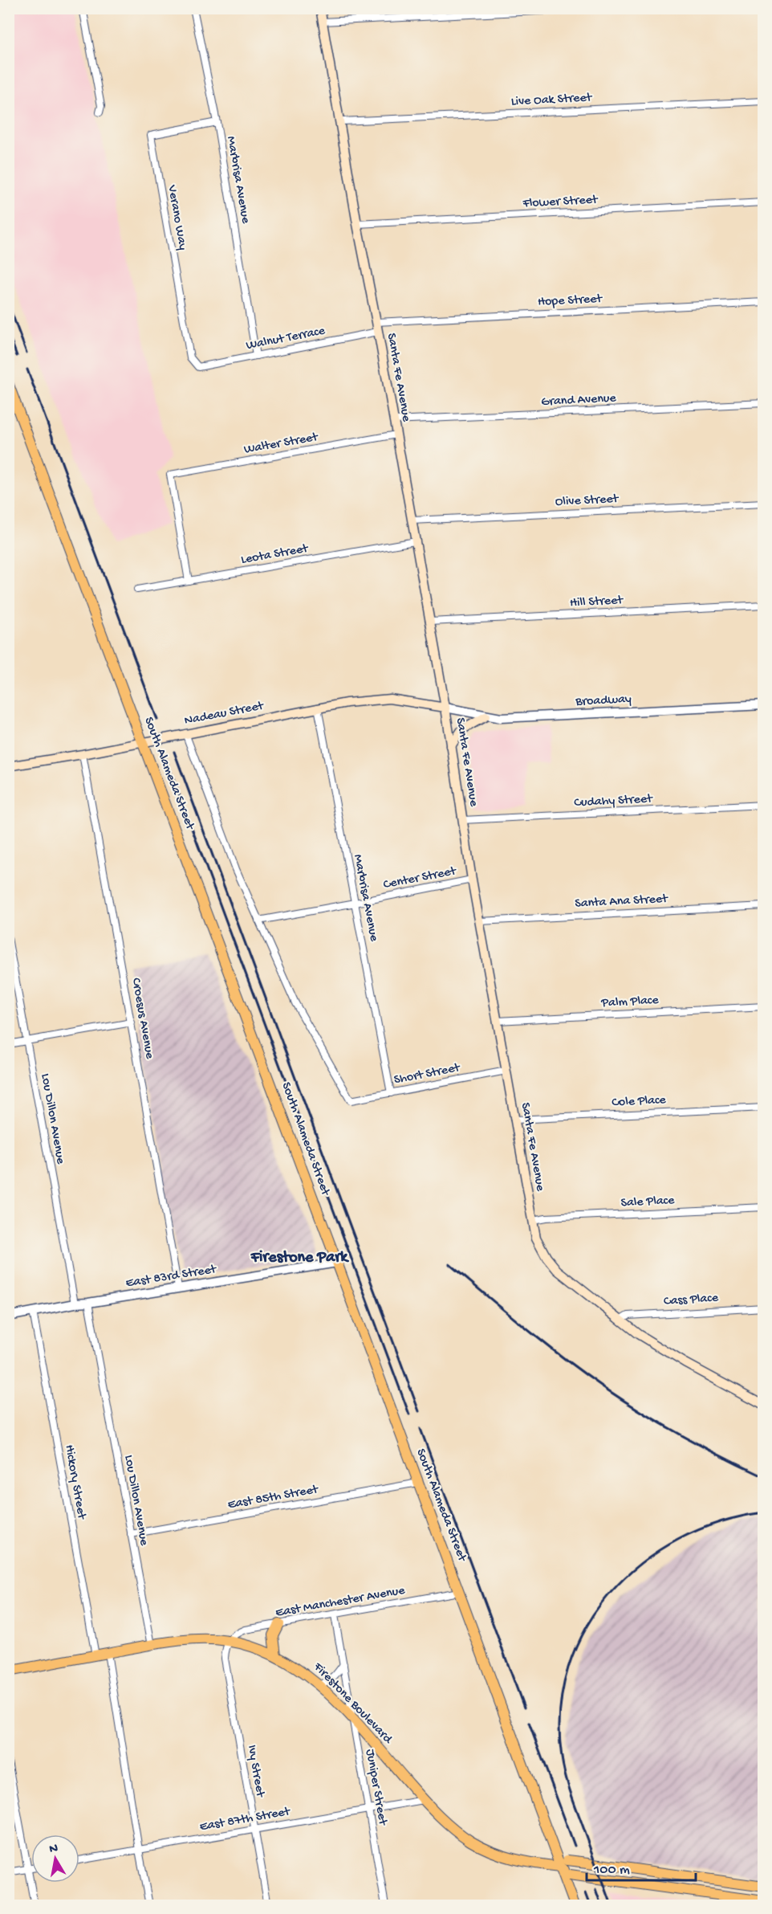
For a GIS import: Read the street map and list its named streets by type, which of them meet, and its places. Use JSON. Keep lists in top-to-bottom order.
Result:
{
  "streets": {
    "main road": [
      "Santa Fe Avenue",
      "Nadeau Street",
      "South Alameda Street",
      "Firestone Boulevard"
    ],
    "street": [
      "Live Oak Street",
      "Marbrisa Avenue",
      "Flower Street",
      "Verano Way",
      "Hope Street",
      "Walnut Terrace",
      "Grand Avenue",
      "Walter Street",
      "Olive Street",
      "Leota Street",
      "Hill Street",
      "Broadway",
      "Cudahy Street",
      "Center Street",
      "Santa Ana Street",
      "Palm Place",
      "Croesus Avenue",
      "Short Street",
      "Cole Place",
      "Lou Dillon Avenue",
      "Sale Place",
      "East 83rd Street",
      "Cass Place",
      "Hickory Street",
      "East 85th Street",
      "East Manchester Avenue",
      "Ivy Street",
      "Juniper Street",
      "East 87th Street"
    ]
  },
  "crossings": [
    ["Live Oak Street", "Santa Fe Avenue"],
    ["Marbrisa Avenue", "Verano Way"],
    ["Marbrisa Avenue", "Walnut Terrace"],
    ["Marbrisa Avenue", "Nadeau Street"],
    ["Marbrisa Avenue", "Center Street"],
    ["Marbrisa Avenue", "Short Street"],
    ["Flower Street", "Santa Fe Avenue"],
    ["Verano Way", "Walnut Terrace"],
    ["Hope Street", "Santa Fe Avenue"],
    ["Walnut Terrace", "Santa Fe Avenue"],
    ["Santa Fe Avenue", "Grand Avenue"],
    ["Santa Fe Avenue", "Walter Street"],
    ["Santa Fe Avenue", "Olive Street"],
    ["Santa Fe Avenue", "Leota Street"],
    ["Santa Fe Avenue", "Hill Street"],
    ["Santa Fe Avenue", "Broadway"],
    ["Santa Fe Avenue", "Nadeau Street"],
    ["Santa Fe Avenue", "Cudahy Street"],
    ["Santa Fe Avenue", "Center Street"],
    ["Santa Fe Avenue", "Santa Ana Street"],
    ["Santa Fe Avenue", "Palm Place"],
    ["Santa Fe Avenue", "Short Street"],
    ["Santa Fe Avenue", "Cole Place"],
    ["Santa Fe Avenue", "Sale Place"],
    ["Santa Fe Avenue", "Cass Place"],
    ["Walter Street", "Leota Street"],
    ["Broadway", "Nadeau Street"],
    ["Nadeau Street", "South Alameda Street"],
    ["Nadeau Street", "Croesus Avenue"],
    ["South Alameda Street", "East 83rd Street"],
    ["South Alameda Street", "East 85th Street"],
    ["South Alameda Street", "East Manchester Avenue"],
    ["South Alameda Street", "Firestone Boulevard"],
    ["Center Street", "Short Street"],
    ["Croesus Avenue", "East 83rd Street"],
    ["Lou Dillon Avenue", "East 83rd Street"],
    ["Lou Dillon Avenue", "East 85th Street"],
    ["Lou Dillon Avenue", "Firestone Boulevard"],
    ["East 83rd Street", "Hickory Street"],
    ["Hickory Street", "Firestone Boulevard"],
    ["East Manchester Avenue", "Firestone Boulevard"],
    ["East Manchester Avenue", "Ivy Street"],
    ["East Manchester Avenue", "Juniper Street"],
    ["Firestone Boulevard", "Ivy Street"],
    ["Firestone Boulevard", "Juniper Street"],
    ["Firestone Boulevard", "East 87th Street"],
    ["Ivy Street", "East 87th Street"],
    ["Juniper Street", "East 87th Street"]
  ],
  "districts": ["Firestone Park"],
  "scale_bar": "100 m",
  "north": "top"
}
